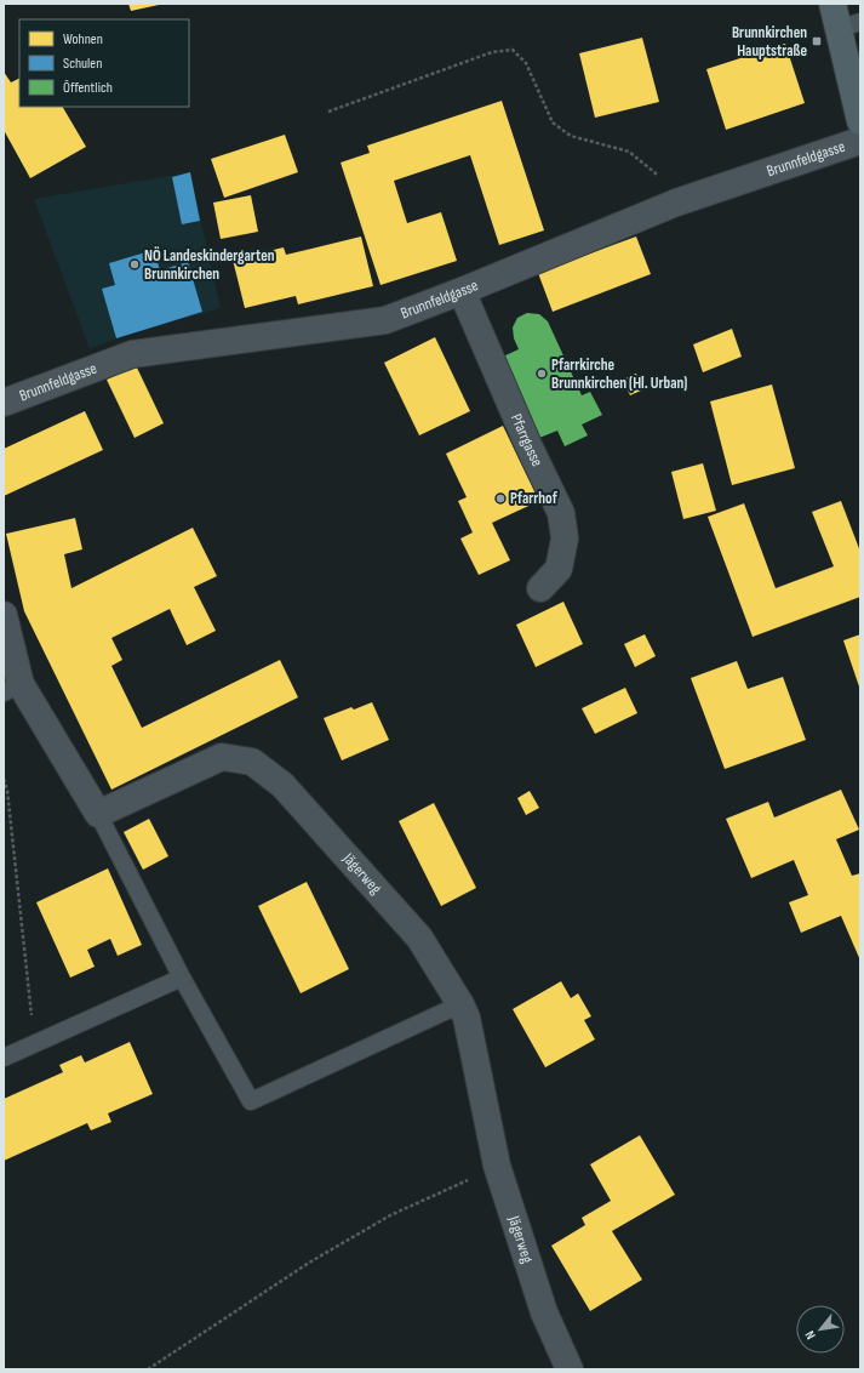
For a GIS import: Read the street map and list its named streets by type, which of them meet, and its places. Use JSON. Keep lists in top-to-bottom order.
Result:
{
  "streets": {
    "street": ["Brunnfeldgasse", "Pfarrgasse", "Jägerweg"]
  },
  "crossings": [
    ["Brunnfeldgasse", "Pfarrgasse"]
  ],
  "places": {
    "transit": ["Brunnkirchen Hauptstraße"],
    "other": ["NÖ Landeskindergarten Brunnkirchen", "Pfarrkirche Brunnkirchen (Hl. Urban)", "Pfarrhof"]
  },
  "legend": ["Wohnen", "Schulen", "Öffentlich"],
  "north": "bottom left"
}
